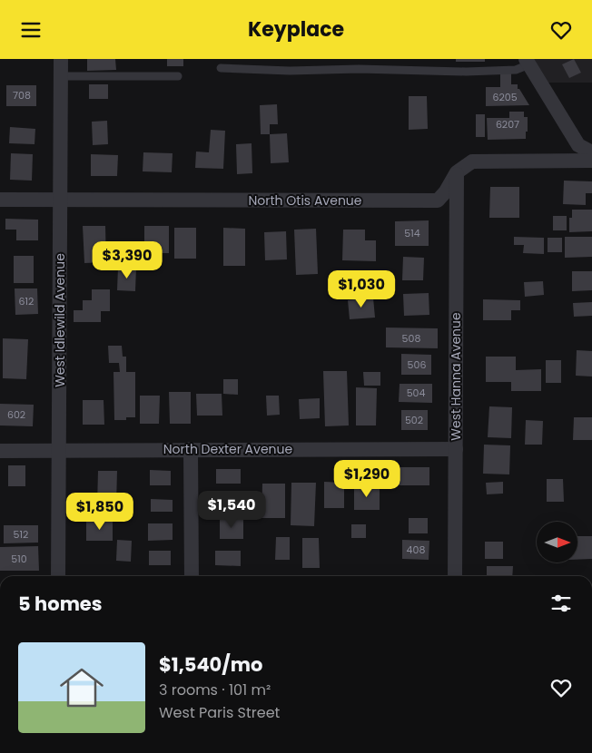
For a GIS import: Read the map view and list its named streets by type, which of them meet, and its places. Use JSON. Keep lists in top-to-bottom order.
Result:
{
  "streets": {
    "street": [
      "North Otis Avenue",
      "West Idlewild Avenue",
      "West Hanna Avenue",
      "North Dexter Avenue"
    ]
  },
  "crossings": [
    ["North Otis Avenue", "West Idlewild Avenue"],
    ["North Otis Avenue", "West Hanna Avenue"],
    ["West Idlewild Avenue", "North Dexter Avenue"],
    ["West Hanna Avenue", "North Dexter Avenue"]
  ],
  "house_numbers": [
    "708",
    "6205",
    "6207",
    "514",
    "612",
    "508",
    "506",
    "504",
    "602",
    "502",
    "512",
    "408",
    "510"
  ],
  "north": "right",
  "page": {
    "header": "Keyplace",
    "price": [
      "$3,390",
      "$1,030",
      "$1,290",
      "$1,540",
      "$1,850"
    ],
    "heading": "5 homes",
    "list": [
      {
        "name": "$1,540/mo",
        "note": "3 rooms · 101 m² · West Paris Street"
      }
    ]
  }
}
